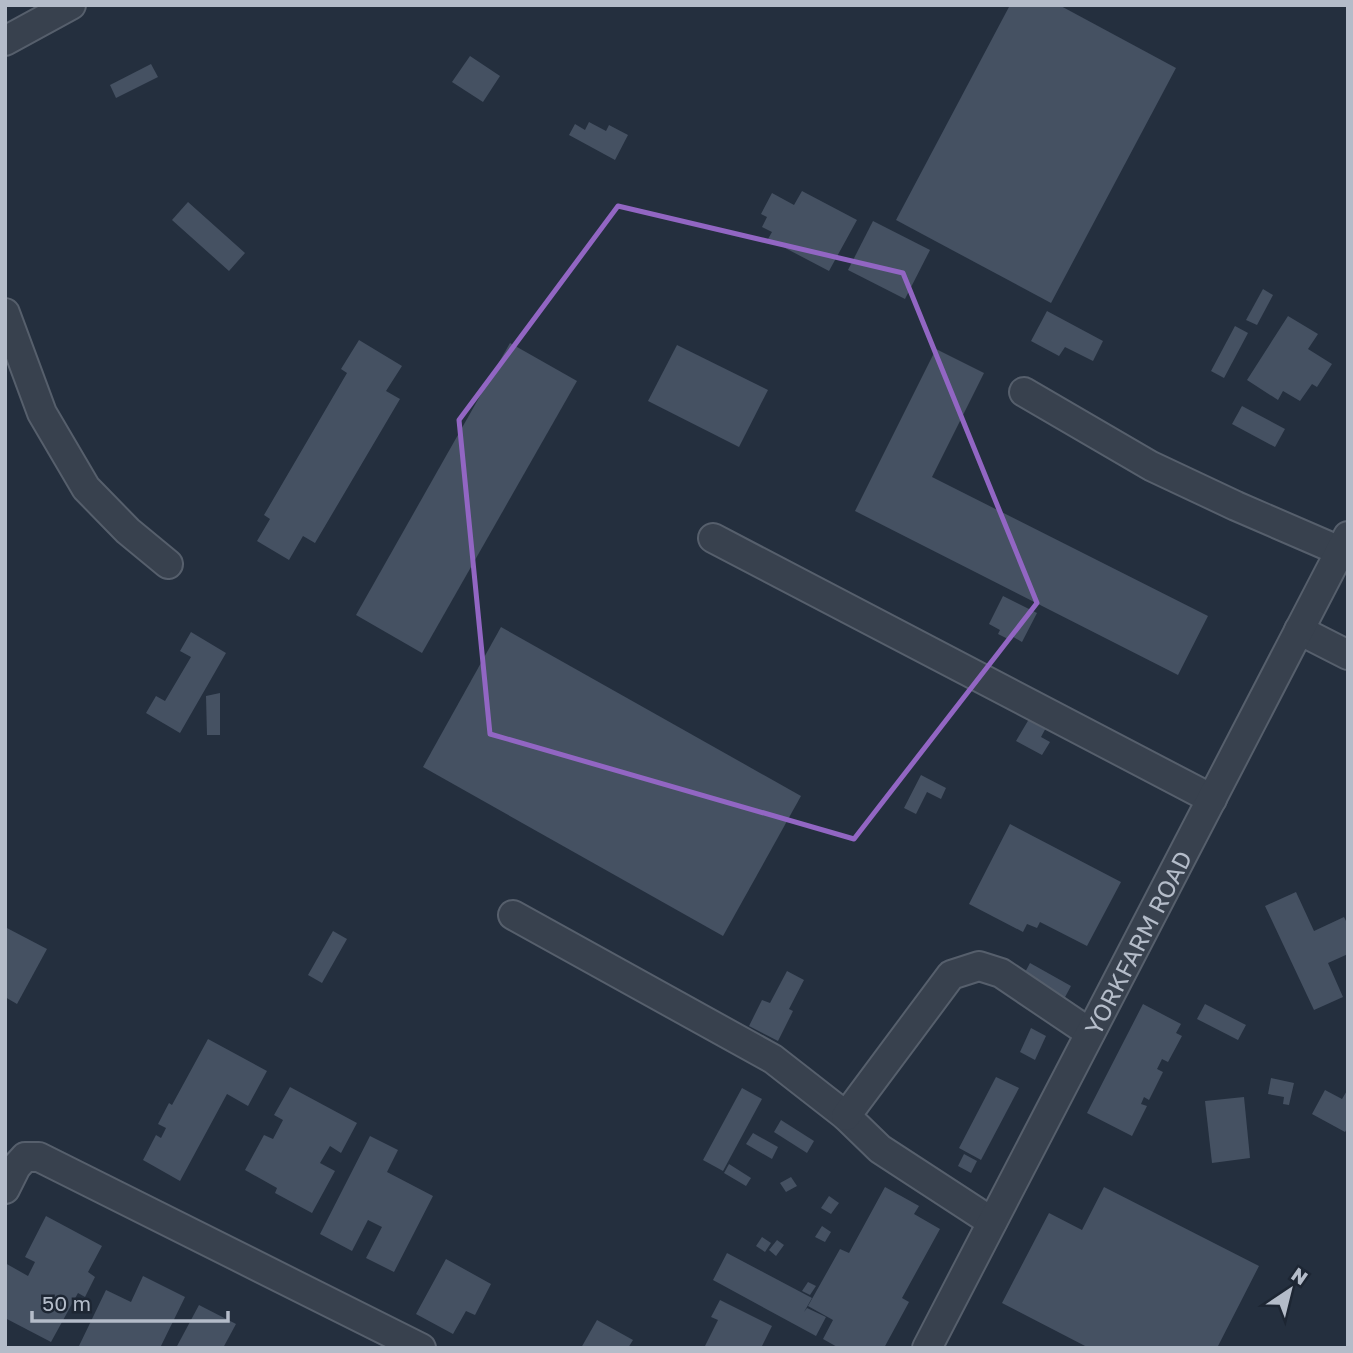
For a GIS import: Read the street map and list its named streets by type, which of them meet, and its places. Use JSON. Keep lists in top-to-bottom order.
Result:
{
  "streets": {
    "street": ["YORKFARM ROAD"]
  },
  "scale_bar": "50 m",
  "north": "top right"
}
